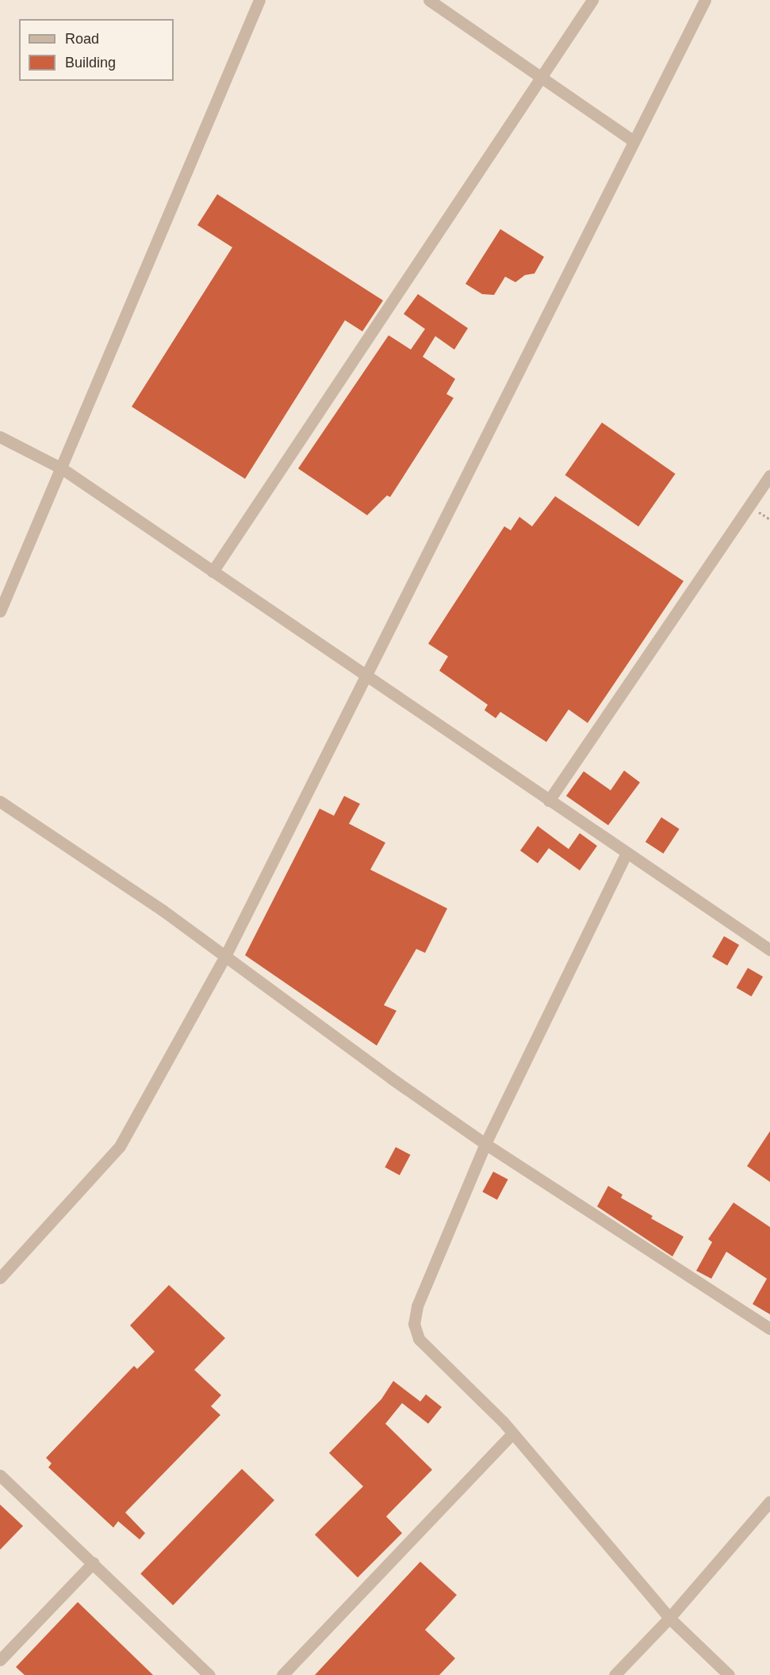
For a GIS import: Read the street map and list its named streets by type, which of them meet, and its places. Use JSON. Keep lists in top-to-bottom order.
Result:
{
  "legend": ["Road", "Building"]
}
